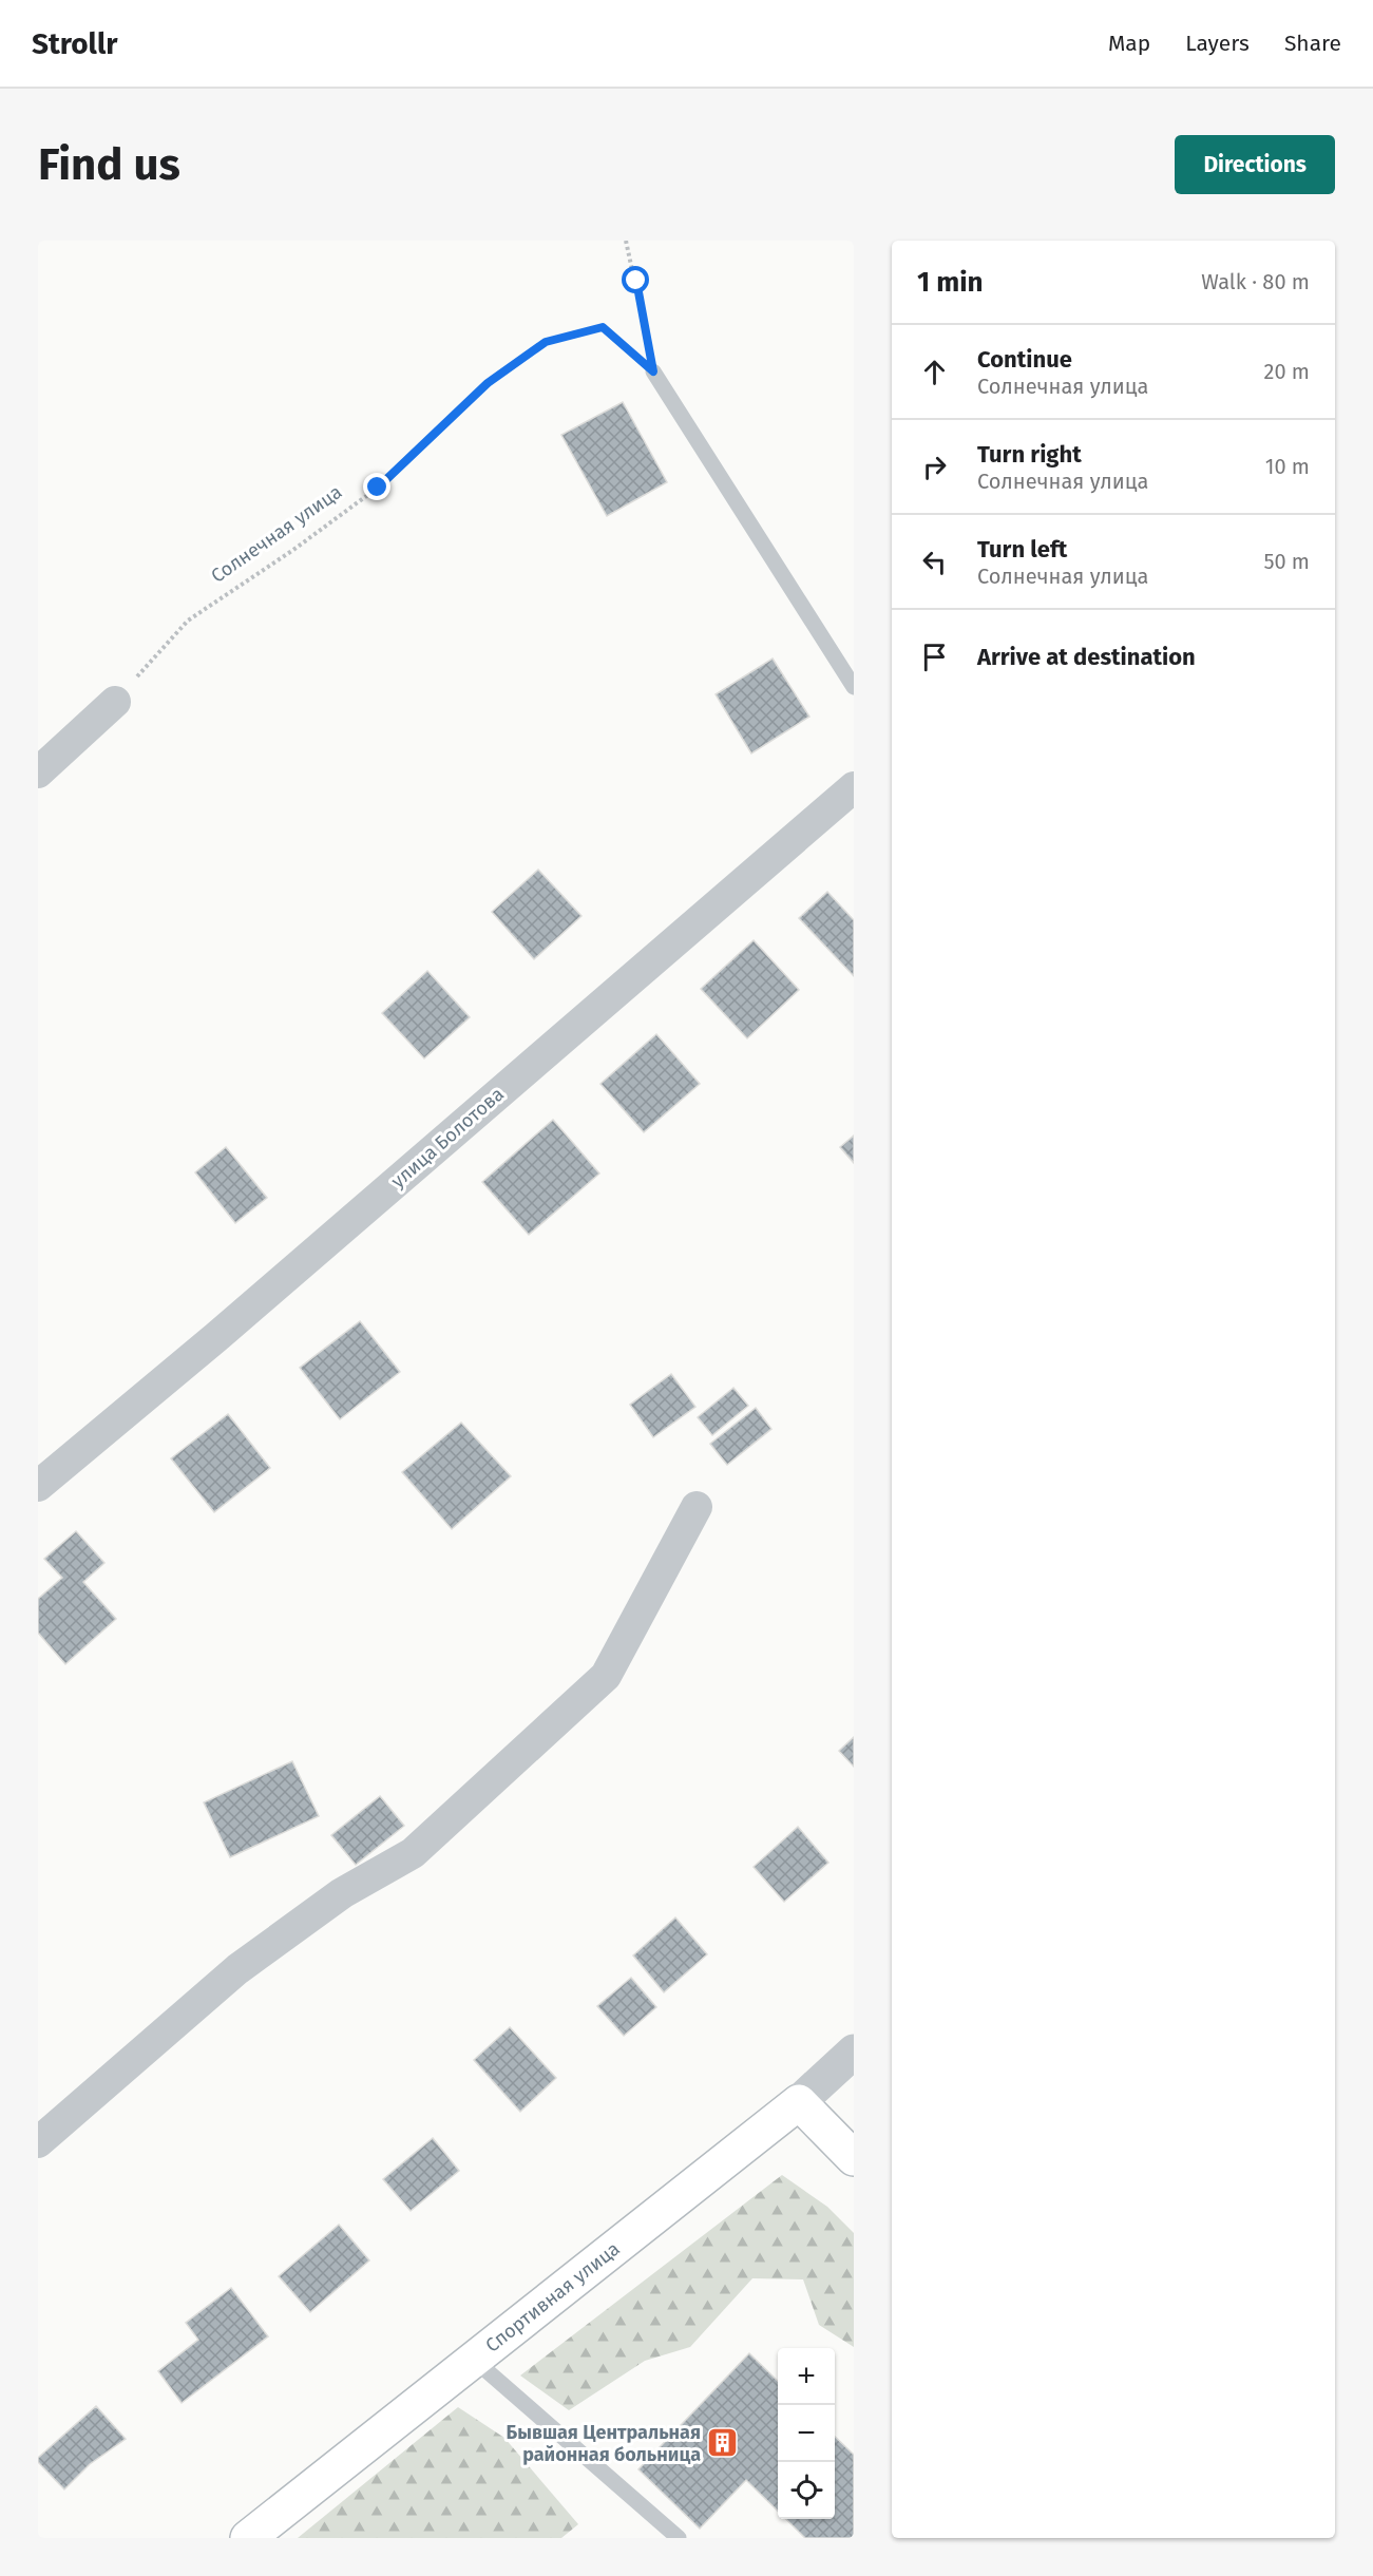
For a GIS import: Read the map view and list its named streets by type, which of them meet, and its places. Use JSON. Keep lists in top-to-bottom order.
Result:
{
  "streets": {
    "main road": ["Спортивная улица"],
    "street": ["улица Болотова"],
    "path": ["Солнечная улица"]
  },
  "places": {
    "building": ["Бывшая Центральная районная больница"]
  },
  "page": {
    "header": "Strollr",
    "nav": ["Map", "Layers", "Share"],
    "buttons": "Directions",
    "title": "Find us",
    "heading": ["1 min", "Walk · 80 m"],
    "list": [
      ["Continue", "Солнечная улица", "20 m"],
      ["Turn right", "Солнечная улица", "10 m"],
      ["Turn left", "Солнечная улица", "50 m"],
      "Arrive at destination"
    ],
    "map_buttons": ["+", "−"]
  }
}
